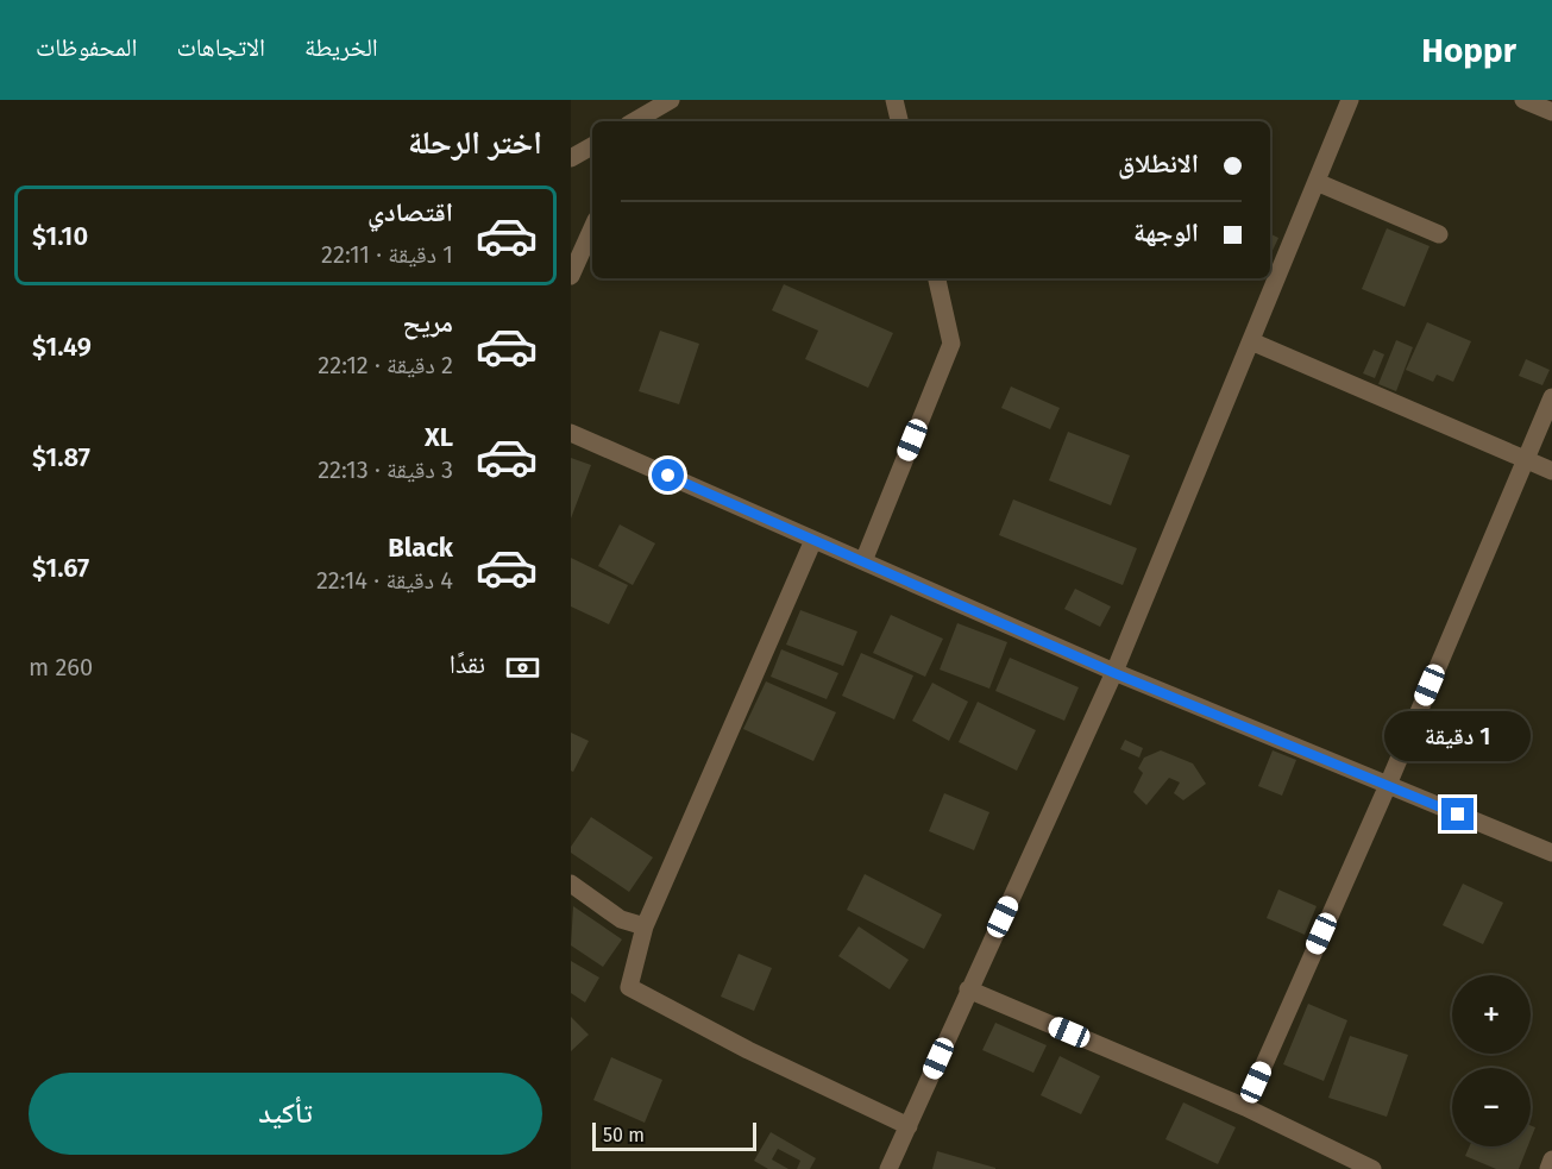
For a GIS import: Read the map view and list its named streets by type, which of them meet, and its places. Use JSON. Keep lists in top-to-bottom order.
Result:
{
  "scale_bar": "50 m",
  "page": {
    "header": "Hoppr",
    "nav": ["الخريطة", "الاتجاهات", "المحفوظات"],
    "heading": "اختر الرحلة",
    "banner": ["الانطلاق", "الوجهة"],
    "list": [
      {
        "name": "اقتصادي",
        "note": "1 دقيقة · 22:11",
        "value": "$1.10"
      },
      {
        "name": "مريح",
        "note": "2 دقيقة · 22:12",
        "value": "$1.49"
      },
      {
        "name": "XL",
        "note": "3 دقيقة · 22:13",
        "value": "$1.87"
      },
      {
        "name": "Black",
        "note": "4 دقيقة · 22:14",
        "value": "$1.67"
      }
    ],
    "pay": ["نقدًا", "260 m"],
    "bubble": "1 دقيقة",
    "map_buttons": ["+", "−"],
    "buttons": "تأكيد",
    "scale": "50 m"
  }
}
